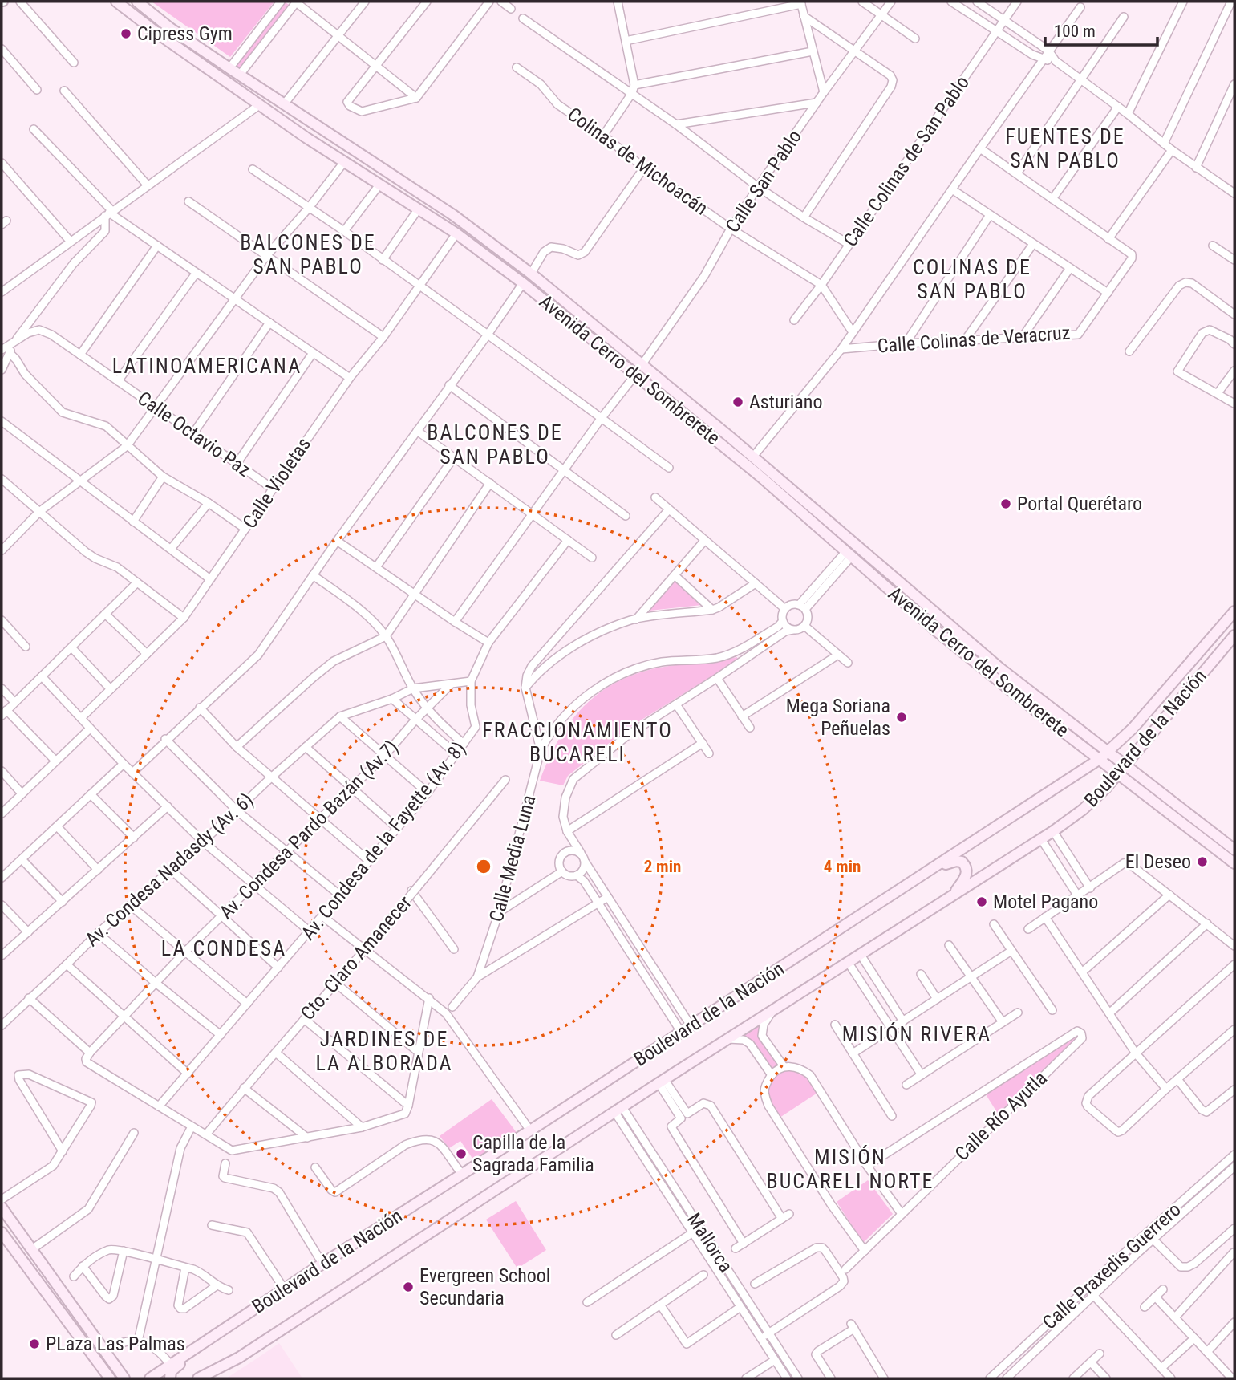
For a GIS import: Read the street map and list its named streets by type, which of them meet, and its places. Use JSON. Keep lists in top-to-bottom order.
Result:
{
  "streets": {
    "main road": ["Avenida Cerro del Sombrerete", "Boulevard de la Nación"],
    "street": [
      "Colinas de Michoacán",
      "Calle Colinas de San Pablo",
      "Calle San Pablo",
      "Calle Colinas de Veracruz",
      "Calle Octavio Paz",
      "Calle Violetas",
      "Av. Condesa Pardo Bazán (Av.7)",
      "Av. Condesa de la Fayette (Av. 8)",
      "Calle Media Luna",
      "Av. Condesa Nadasdy (Av. 6)",
      "Cto. Claro Amanecer",
      "Calle Río Ayutla",
      "Mallorca",
      "Calle Praxedis Guerrero"
    ]
  },
  "crossings": [
    ["Colinas de Michoacán", "Calle Colinas de San Pablo"],
    ["Colinas de Michoacán", "Calle San Pablo"],
    ["Calle San Pablo", "Avenida Cerro del Sombrerete"],
    ["Avenida Cerro del Sombrerete", "Calle Violetas"],
    ["Avenida Cerro del Sombrerete", "Boulevard de la Nación"],
    ["Calle Octavio Paz", "Calle Violetas"],
    ["Boulevard de la Nación", "Mallorca"],
    ["Av. Condesa Pardo Bazán (Av.7)", "Av. Condesa de la Fayette (Av. 8)"]
  ],
  "districts": [
    "FUENTES DE SAN PABLO",
    "BALCONES DE SAN PABLO",
    "COLINAS DE SAN PABLO",
    "LATINOAMERICANA",
    "BALCONES DE SAN PABLO",
    "FRACCIONAMIENTO BUCARELI",
    "LA CONDESA",
    "MISIÓN RIVERA",
    "JARDINES DE LA ALBORADA",
    "MISIÓN BUCARELI NORTE"
  ],
  "places": [
    "Cipress Gym",
    "Asturiano",
    "Portal Querétaro",
    "Mega Soriana Peñuelas",
    "El Deseo",
    "Motel Pagano",
    "Capilla de la Sagrada Familia",
    "Evergreen School Secundaria",
    "PLaza Las Palmas"
  ],
  "scale_bar": "100 m",
  "rings": ["2 min", "4 min"]
}
